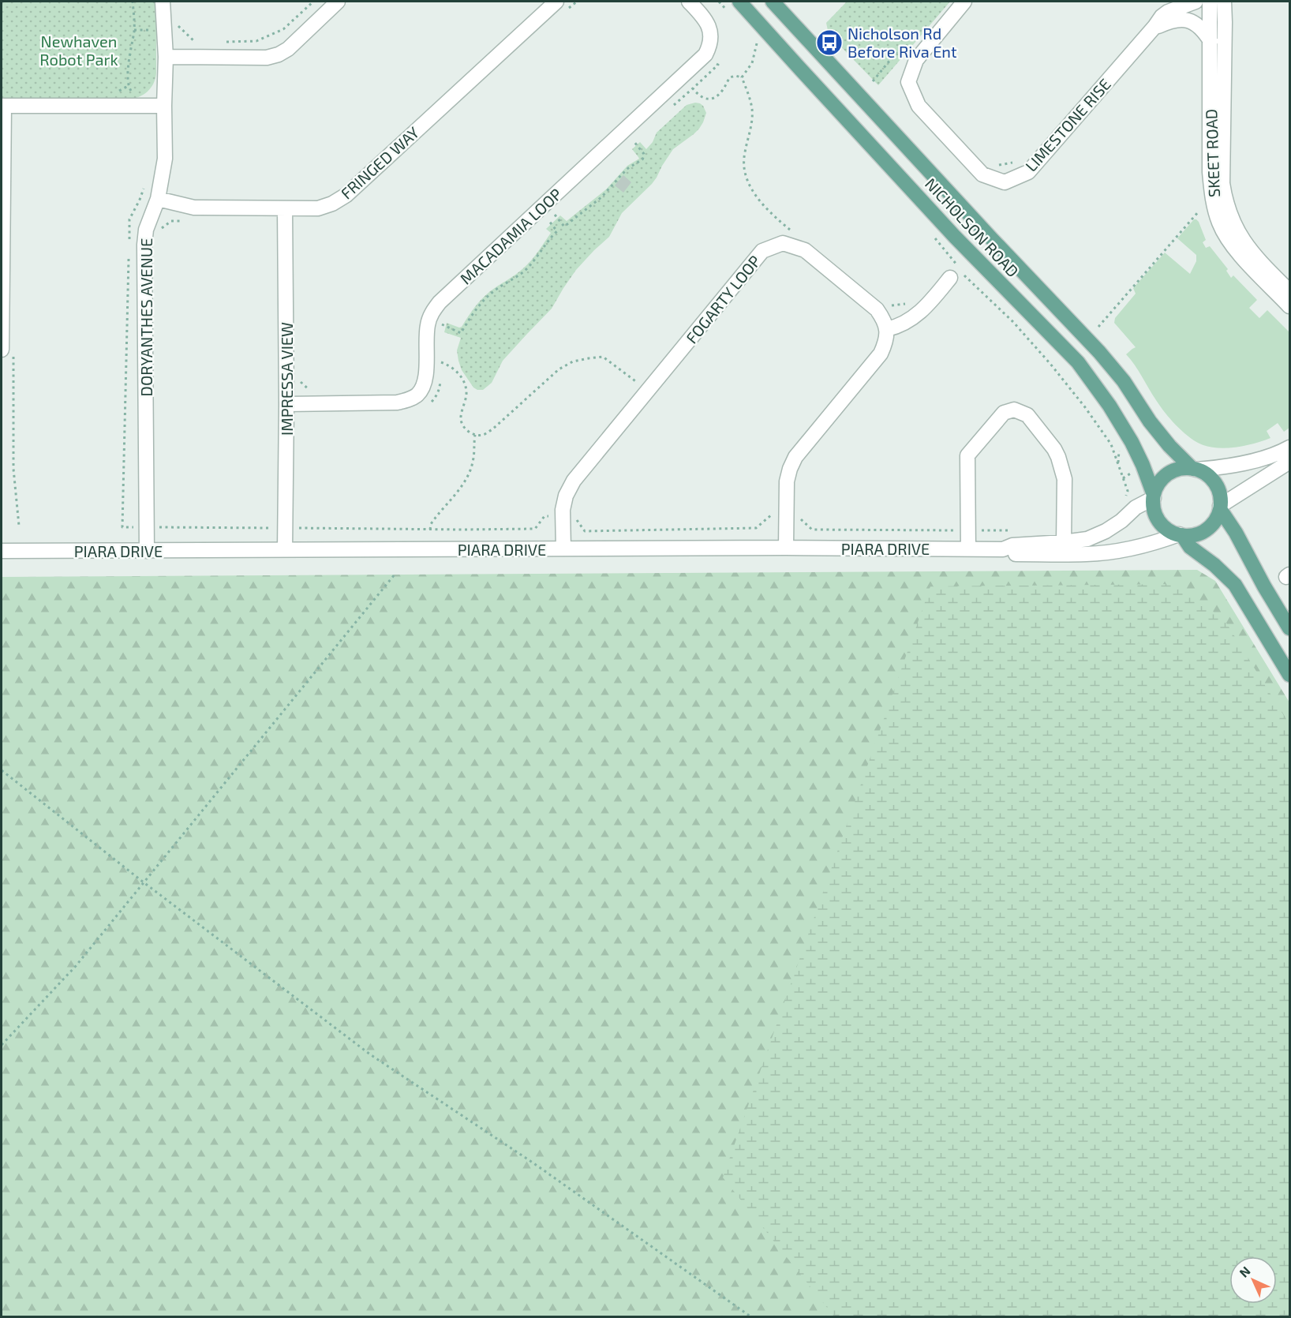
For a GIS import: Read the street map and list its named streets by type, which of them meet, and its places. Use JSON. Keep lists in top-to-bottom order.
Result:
{
  "streets": {
    "main road": ["NICHOLSON ROAD"],
    "street": [
      "LIMESTONE RISE",
      "SKEET ROAD",
      "FRINGED WAY",
      "MACADAMIA LOOP",
      "FOGARTY LOOP",
      "DORYANTHES AVENUE",
      "IMPRESSA VIEW",
      "PIARA DRIVE"
    ]
  },
  "crossings": [
    ["FRINGED WAY", "DORYANTHES AVENUE"],
    ["FRINGED WAY", "IMPRESSA VIEW"],
    ["NICHOLSON ROAD", "PIARA DRIVE"],
    ["MACADAMIA LOOP", "IMPRESSA VIEW"],
    ["FOGARTY LOOP", "PIARA DRIVE"],
    ["DORYANTHES AVENUE", "PIARA DRIVE"],
    ["IMPRESSA VIEW", "PIARA DRIVE"]
  ],
  "parks": ["Newhaven Robot Park"],
  "places": {
    "bus stop": ["Nicholson Rd Before Riva Ent"]
  },
  "north": "top left"
}
